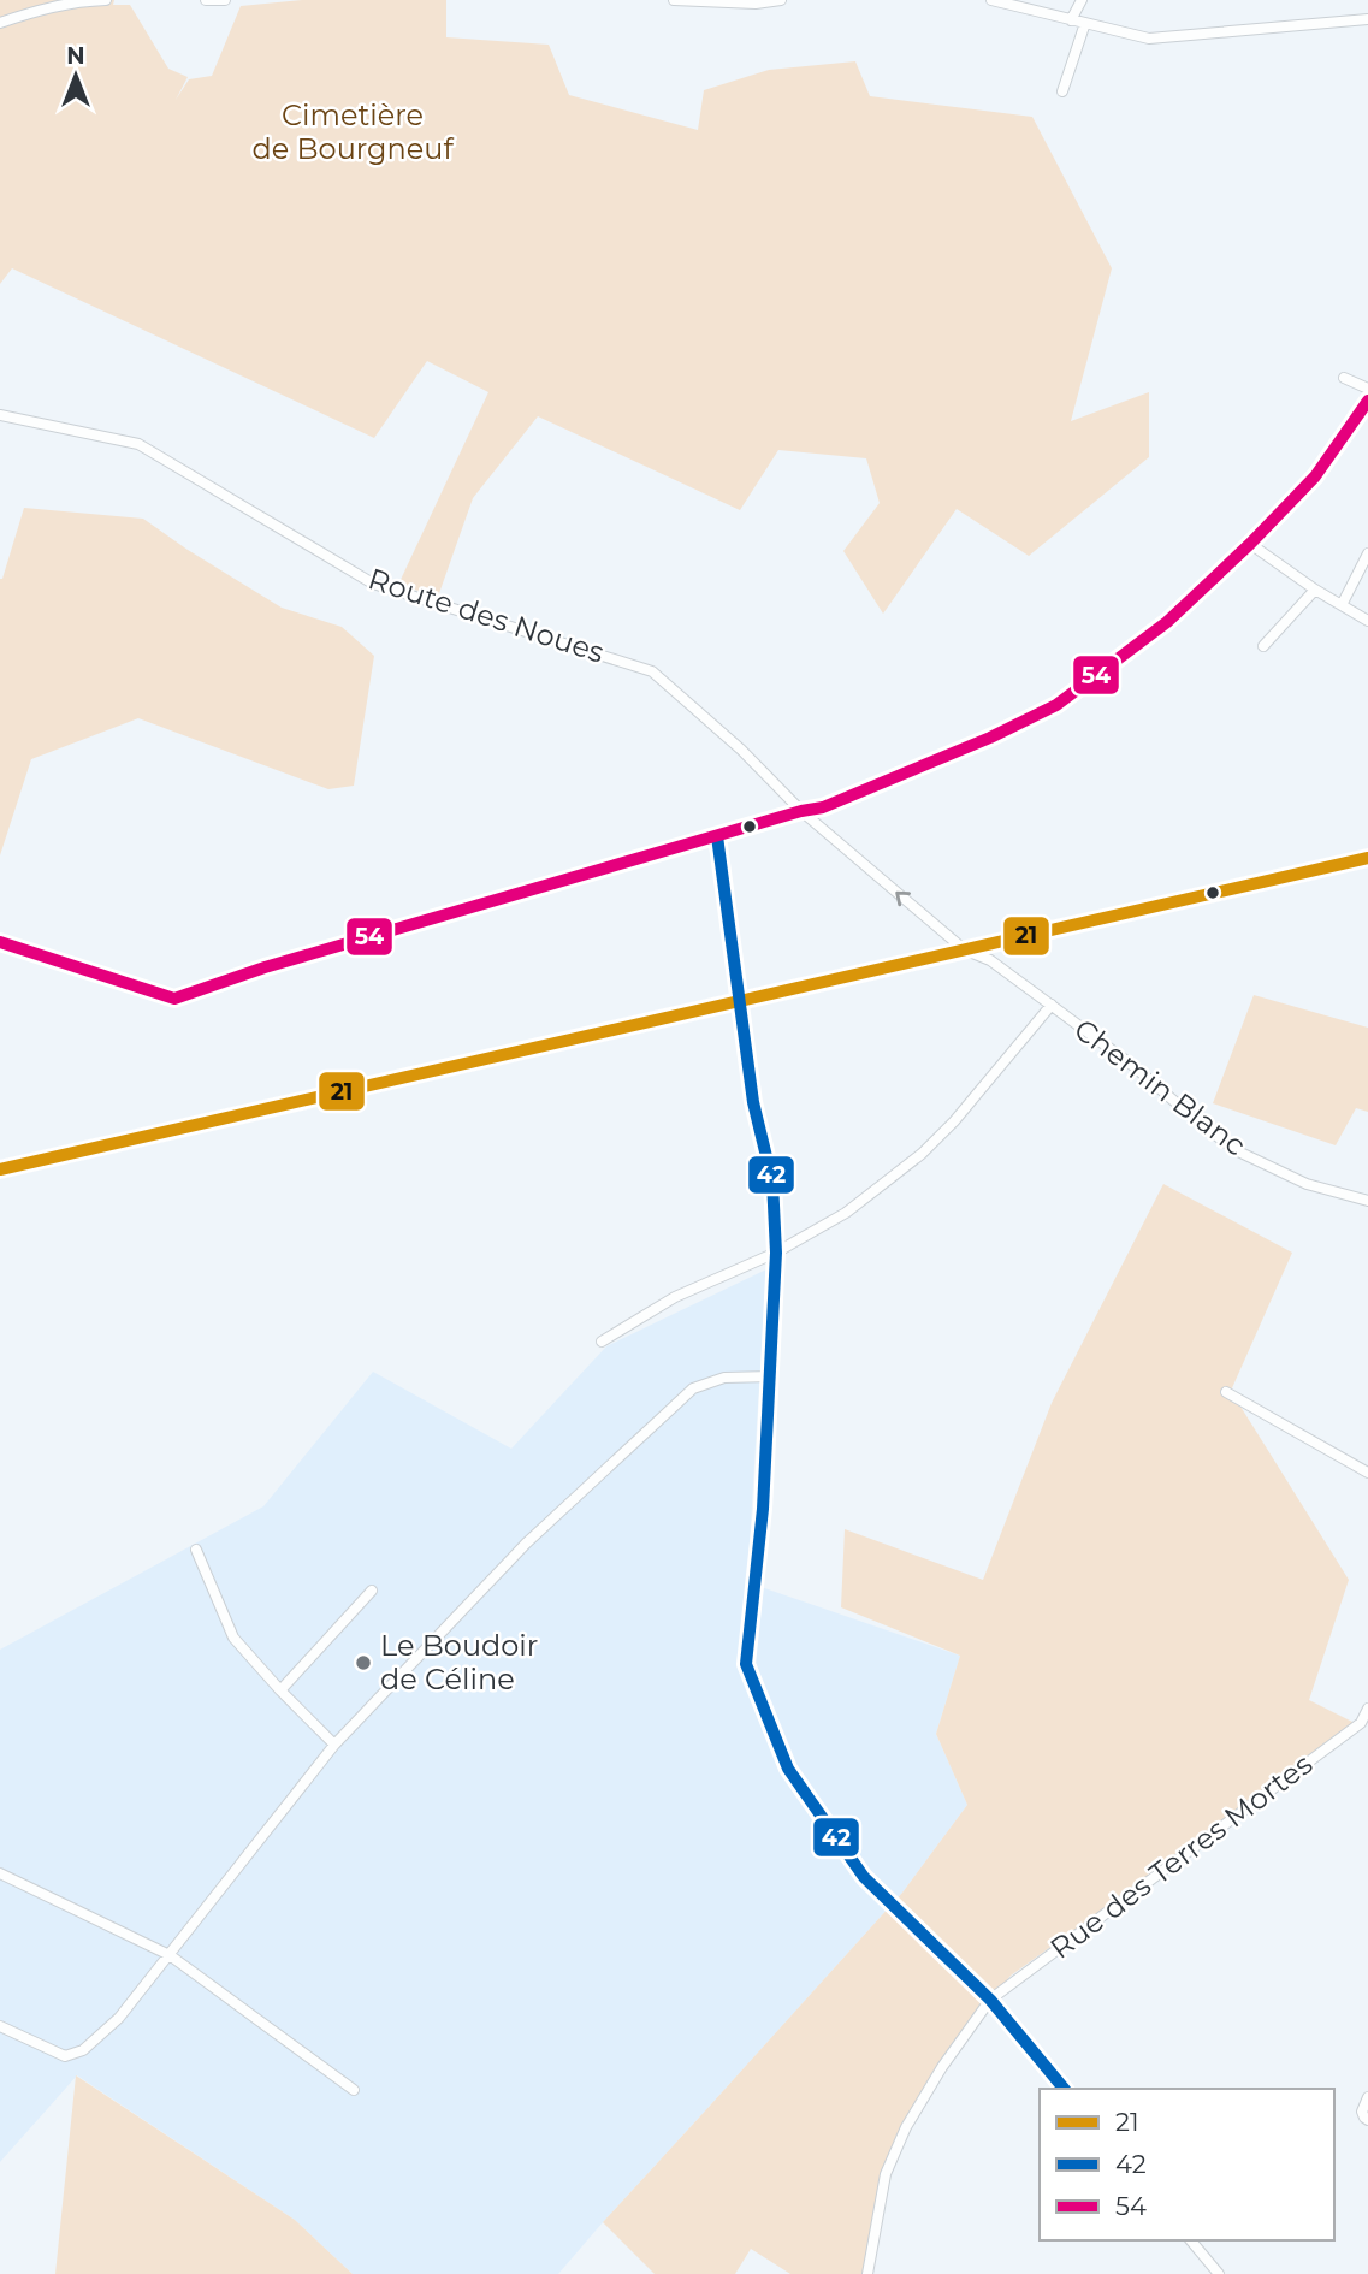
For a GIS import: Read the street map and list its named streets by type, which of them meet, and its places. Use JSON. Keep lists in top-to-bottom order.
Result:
{
  "streets": {
    "street": ["Route des Noues", "Chemin Blanc", "Rue des Terres Mortes"]
  },
  "crossings": [
    ["Route des Noues", "Chemin Blanc"]
  ],
  "parks": ["Cimetière de Bourgneuf"],
  "places": ["Le Boudoir de Céline"],
  "lines": ["transit line 54", "transit line 42", "transit line 21"],
  "legend": ["21", "42", "54"],
  "north": "top"
}
